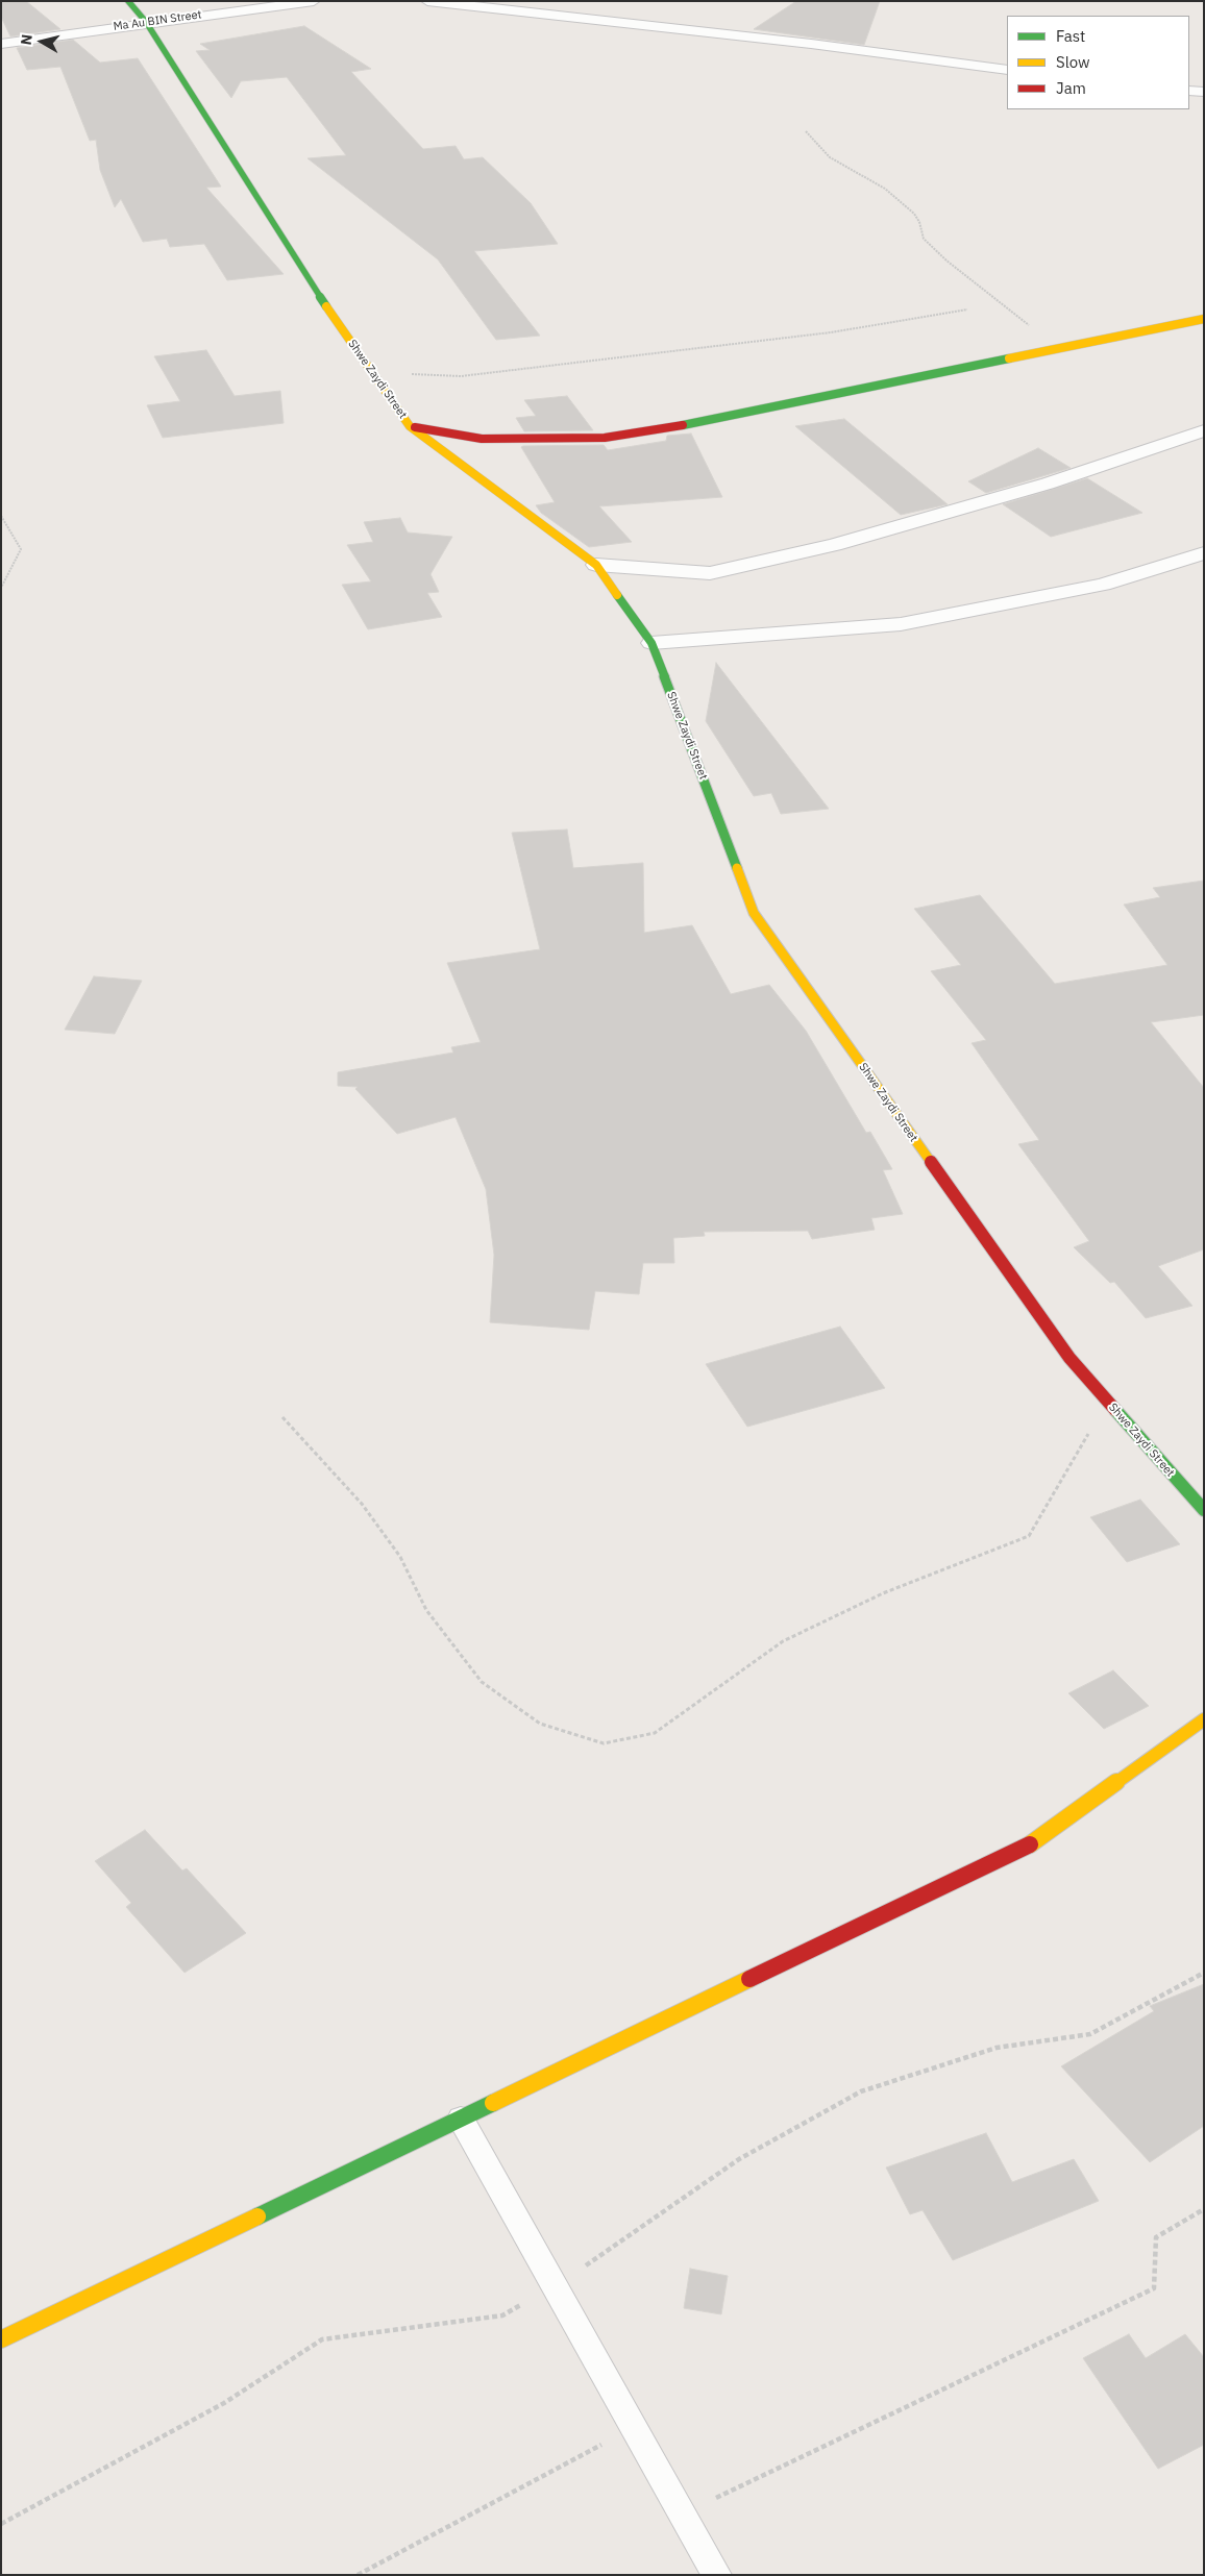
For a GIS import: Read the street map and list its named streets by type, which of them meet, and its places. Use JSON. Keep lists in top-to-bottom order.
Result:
{
  "streets": {
    "street": ["Ma Au BIN Street", "Shwe Zaydi Street"]
  },
  "crossings": [
    ["Ma Au BIN Street", "Shwe Zaydi Street"]
  ],
  "legend": ["Fast", "Slow", "Jam"],
  "north": "left"
}
